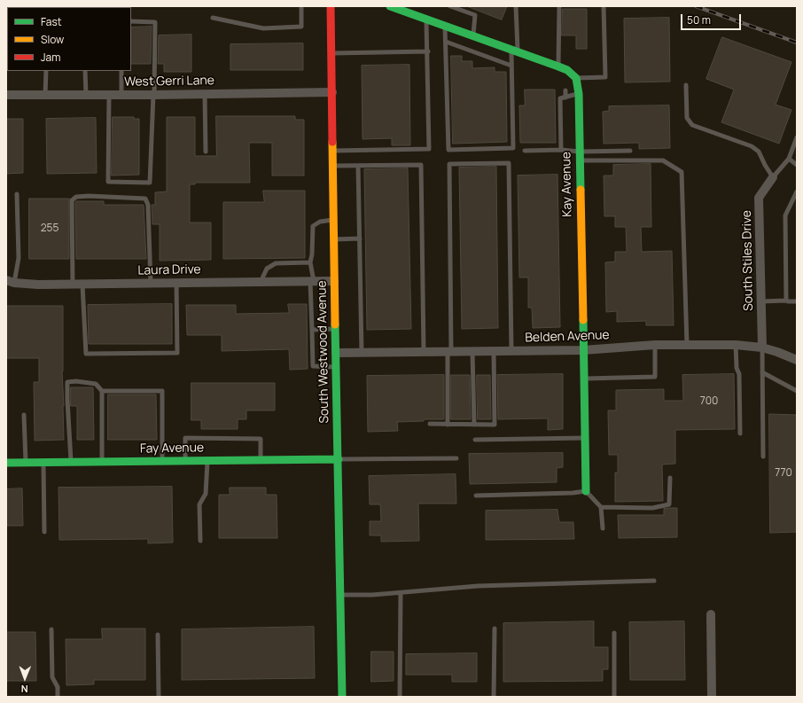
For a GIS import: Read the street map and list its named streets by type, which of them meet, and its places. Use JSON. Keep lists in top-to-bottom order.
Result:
{
  "streets": {
    "street": [
      "West Gerri Lane",
      "Kay Avenue",
      "South Stiles Drive",
      "Laura Drive",
      "Belden Avenue",
      "South Westwood Avenue",
      "Fay Avenue"
    ]
  },
  "crossings": [
    ["West Gerri Lane", "South Westwood Avenue"],
    ["Kay Avenue", "Belden Avenue"],
    ["South Stiles Drive", "Belden Avenue"],
    ["Laura Drive", "South Westwood Avenue"],
    ["Belden Avenue", "South Westwood Avenue"],
    ["South Westwood Avenue", "Fay Avenue"]
  ],
  "house_numbers": ["255", "700", "770"],
  "legend": ["Fast", "Slow", "Jam"],
  "scale_bar": "50 m",
  "north": "bottom"
}
